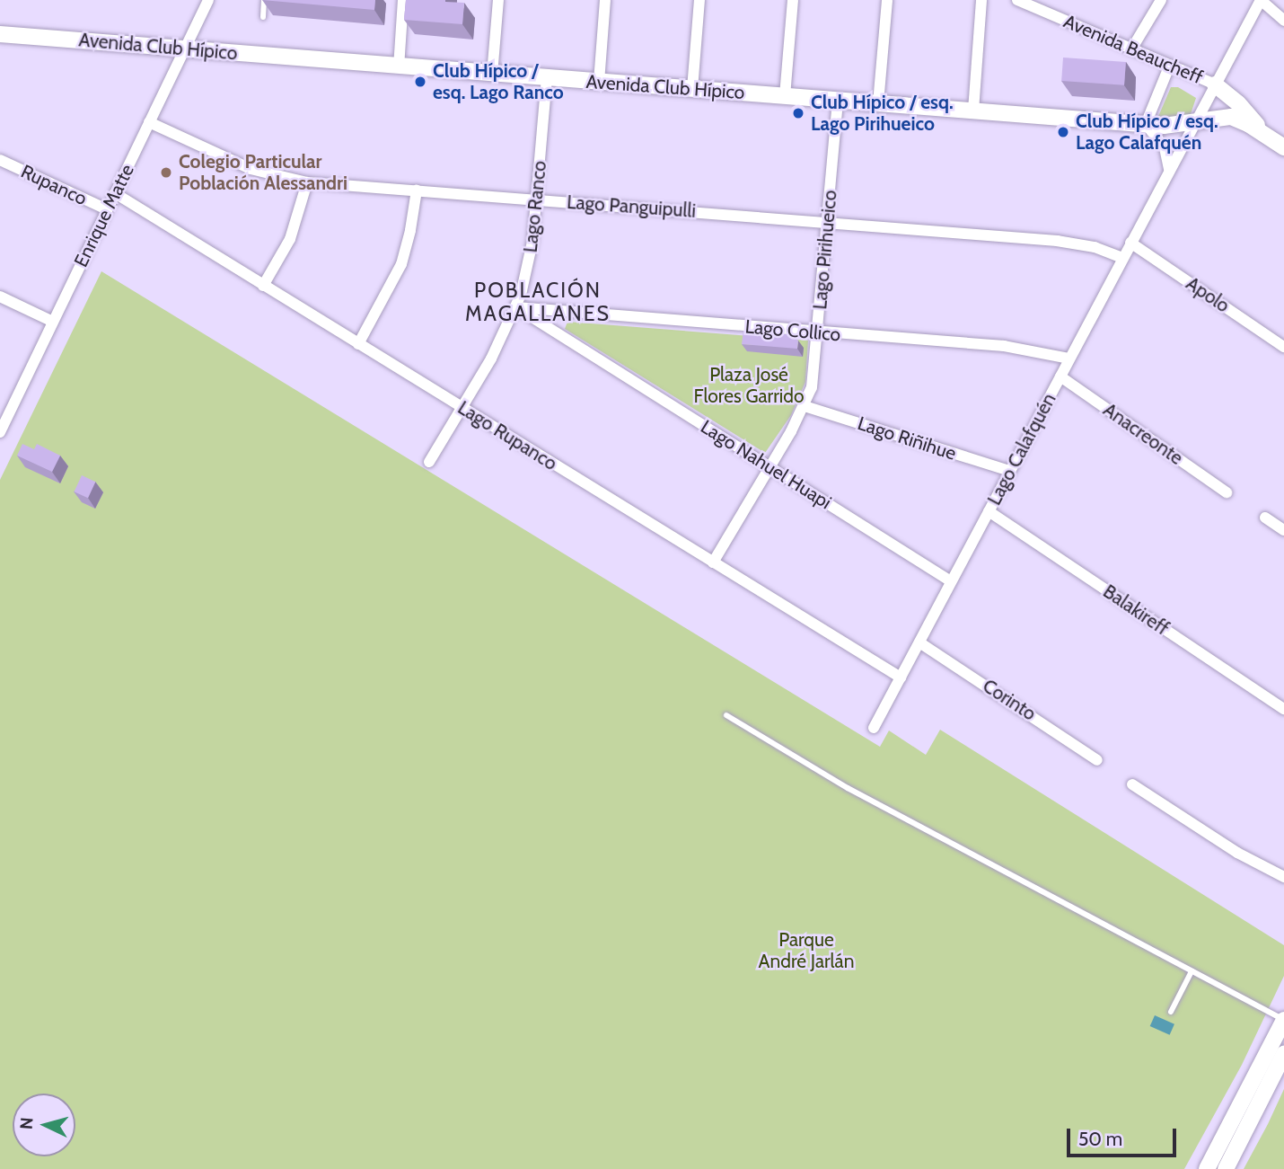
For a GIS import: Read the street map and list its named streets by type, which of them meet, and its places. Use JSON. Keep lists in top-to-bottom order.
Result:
{
  "streets": {
    "main road": ["Avenida Club Hípico"],
    "street": [
      "Avenida Beaucheff",
      "Rupanco",
      "Lago Ranco",
      "Lago Panguipulli",
      "Enrique Matte",
      "Lago Pirihueico",
      "Apolo",
      "Lago Collico",
      "Anacreonte",
      "Lago Rupanco",
      "Lago Riñihue",
      "Lago Calafquén",
      "Lago Nahuel Huapi",
      "Balakireff",
      "Corinto"
    ]
  },
  "crossings": [
    ["Avenida Club Hípico", "Lago Ranco"],
    ["Avenida Club Hípico", "Enrique Matte"],
    ["Avenida Club Hípico", "Lago Pirihueico"],
    ["Avenida Club Hípico", "Lago Calafquén"],
    ["Avenida Beaucheff", "Lago Calafquén"],
    ["Rupanco", "Enrique Matte"],
    ["Lago Ranco", "Lago Panguipulli"],
    ["Lago Ranco", "Lago Collico"],
    ["Lago Ranco", "Lago Rupanco"],
    ["Lago Ranco", "Lago Nahuel Huapi"],
    ["Lago Panguipulli", "Enrique Matte"],
    ["Lago Panguipulli", "Lago Pirihueico"],
    ["Lago Panguipulli", "Lago Calafquén"],
    ["Enrique Matte", "Lago Rupanco"],
    ["Lago Pirihueico", "Lago Collico"],
    ["Lago Pirihueico", "Lago Rupanco"],
    ["Lago Pirihueico", "Lago Riñihue"],
    ["Lago Pirihueico", "Lago Nahuel Huapi"],
    ["Apolo", "Lago Calafquén"],
    ["Lago Collico", "Lago Calafquén"],
    ["Lago Collico", "Lago Nahuel Huapi"],
    ["Anacreonte", "Lago Calafquén"],
    ["Lago Rupanco", "Lago Calafquén"],
    ["Lago Riñihue", "Lago Calafquén"],
    ["Lago Calafquén", "Lago Nahuel Huapi"],
    ["Lago Calafquén", "Balakireff"],
    ["Lago Calafquén", "Corinto"]
  ],
  "districts": ["POBLACIÓN MAGALLANES"],
  "parks": ["Plaza José Flores Garrido", "Parque André Jarlán"],
  "places": [
    "Club Hípico / esq. Lago Ranco",
    "Club Hípico / esq. Lago Pirihueico",
    "Club Hípico / esq. Lago Calafquén",
    "Colegio Particular Población Alessandri"
  ],
  "scale_bar": "50 m",
  "north": "left"
}
